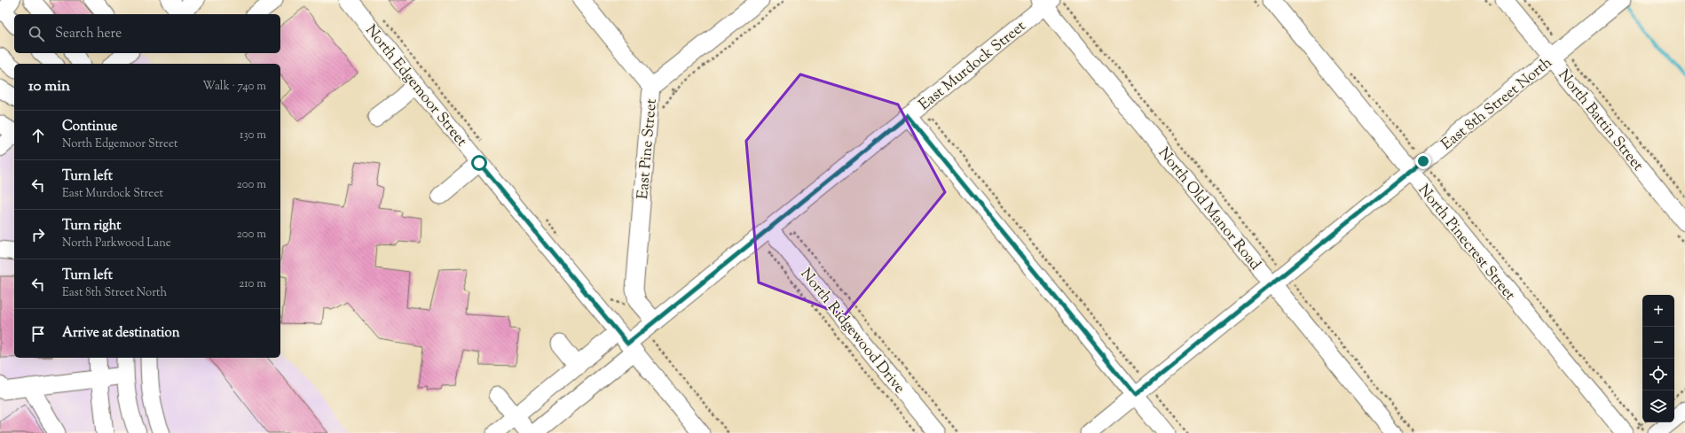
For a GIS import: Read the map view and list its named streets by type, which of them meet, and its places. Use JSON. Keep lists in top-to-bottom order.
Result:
{
  "streets": {
    "street": [
      "East Murdock Street",
      "North Edgemoor Street",
      "East 8th Street North",
      "North Battin Street",
      "East Pine Street",
      "North Old Manor Road",
      "North Pinecrest Street",
      "North Ridgewood Drive"
    ]
  },
  "crossings": [
    ["East Murdock Street", "North Edgemoor Street"],
    ["East Murdock Street", "East Pine Street"],
    ["East Murdock Street", "North Old Manor Road"],
    ["East Murdock Street", "North Ridgewood Drive"],
    ["East 8th Street North", "North Battin Street"],
    ["East 8th Street North", "North Old Manor Road"],
    ["East 8th Street North", "North Pinecrest Street"]
  ],
  "page": {
    "search": "Search here",
    "heading": ["10 min", "Walk · 740 m"],
    "list": [
      ["Continue", "North Edgemoor Street", "130 m"],
      ["Turn left", "East Murdock Street", "200 m"],
      ["Turn right", "North Parkwood Lane", "200 m"],
      ["Turn left", "East 8th Street North", "210 m"],
      "Arrive at destination"
    ],
    "map_buttons": ["+", "−"]
  }
}
